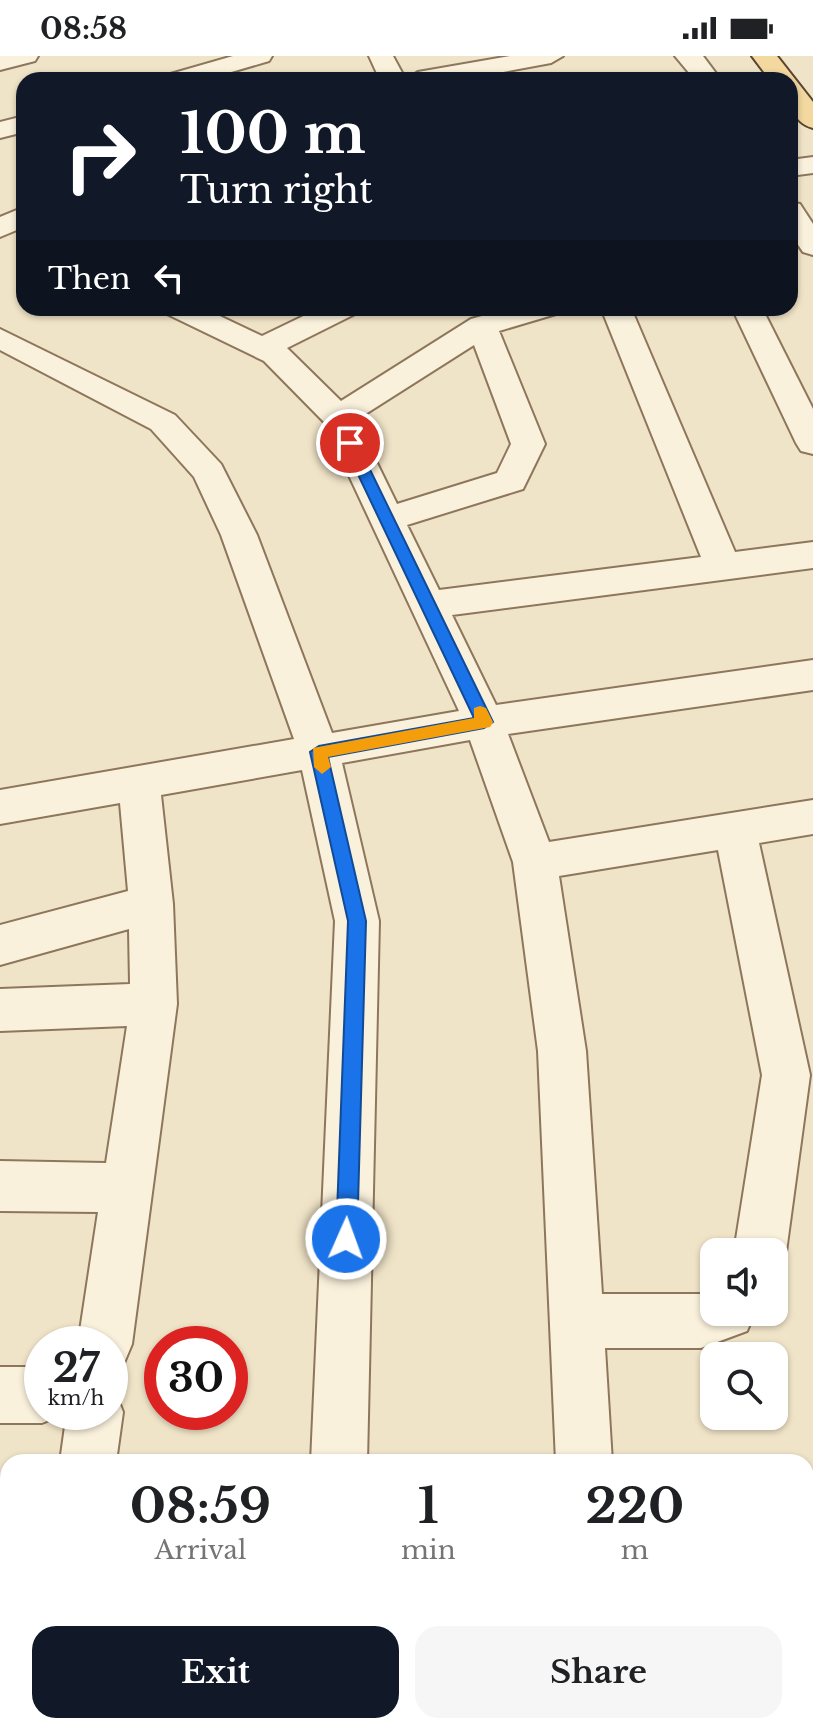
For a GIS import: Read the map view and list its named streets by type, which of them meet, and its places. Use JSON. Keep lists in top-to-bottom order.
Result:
{
  "page": {
    "status": "08:58",
    "turn": ["100 m", "Turn right"],
    "then": "Then",
    "speed": "27 km/h",
    "limit": "30",
    "eta": [
      "08:59",
      "Arrival",
      "1",
      "min",
      "220",
      "m"
    ],
    "buttons": ["Exit", "Share"]
  }
}
